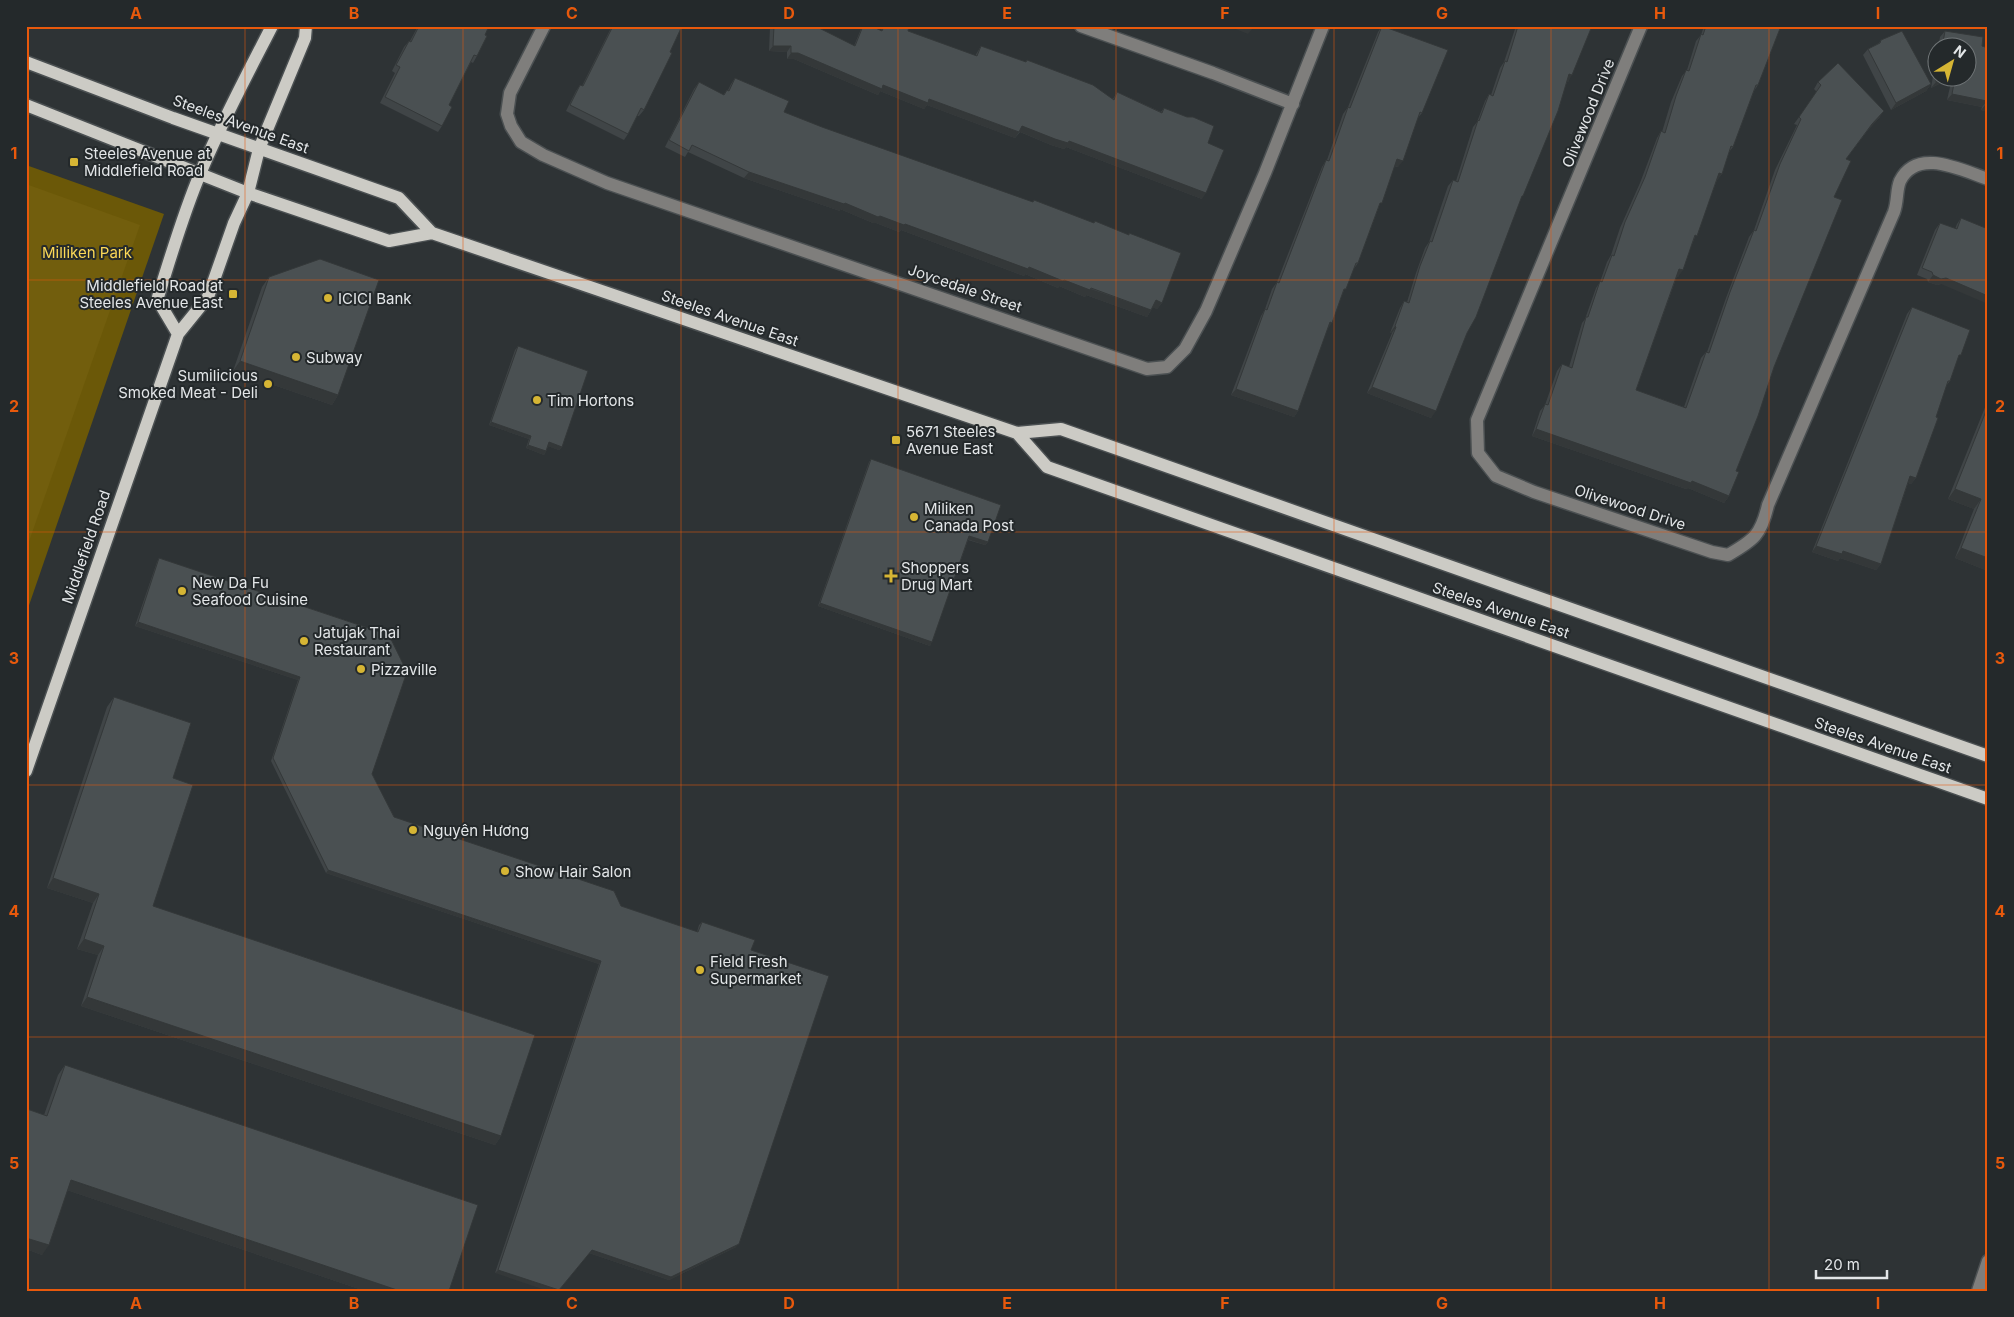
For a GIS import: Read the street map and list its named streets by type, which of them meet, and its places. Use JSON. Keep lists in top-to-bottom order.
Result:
{
  "streets": {
    "main road": ["Steeles Avenue East", "Middlefield Road"],
    "street": ["Olivewood Drive", "Joycedale Street"]
  },
  "crossings": [
    ["Steeles Avenue East", "Middlefield Road"]
  ],
  "parks": ["Milliken Park"],
  "places": {
    "transit": ["Steeles Avenue at Middlefield Road", "Middlefield Road at Steeles Avenue East", "5671 Steeles Avenue East"],
    "other": [
      "ICICI Bank",
      "Subway",
      "Sumilicious Smoked Meat - Deli",
      "Tim Hortons",
      "Miliken Canada Post",
      "New Da Fu Seafood Cuisine",
      "Jatujak Thai Restaurant",
      "Pizzaville",
      "Nguyên Hương",
      "Show Hair Salon",
      "Field Fresh Supermarket"
    ],
    "health": ["Shoppers Drug Mart"]
  },
  "scale_bar": "20 m",
  "north": "top right",
  "grid": {
    "columns": [
      "A",
      "B",
      "C",
      "D",
      "E",
      "F",
      "G",
      "H",
      "I"
    ],
    "rows": [
      "1",
      "2",
      "3",
      "4",
      "5"
    ]
  }
}
